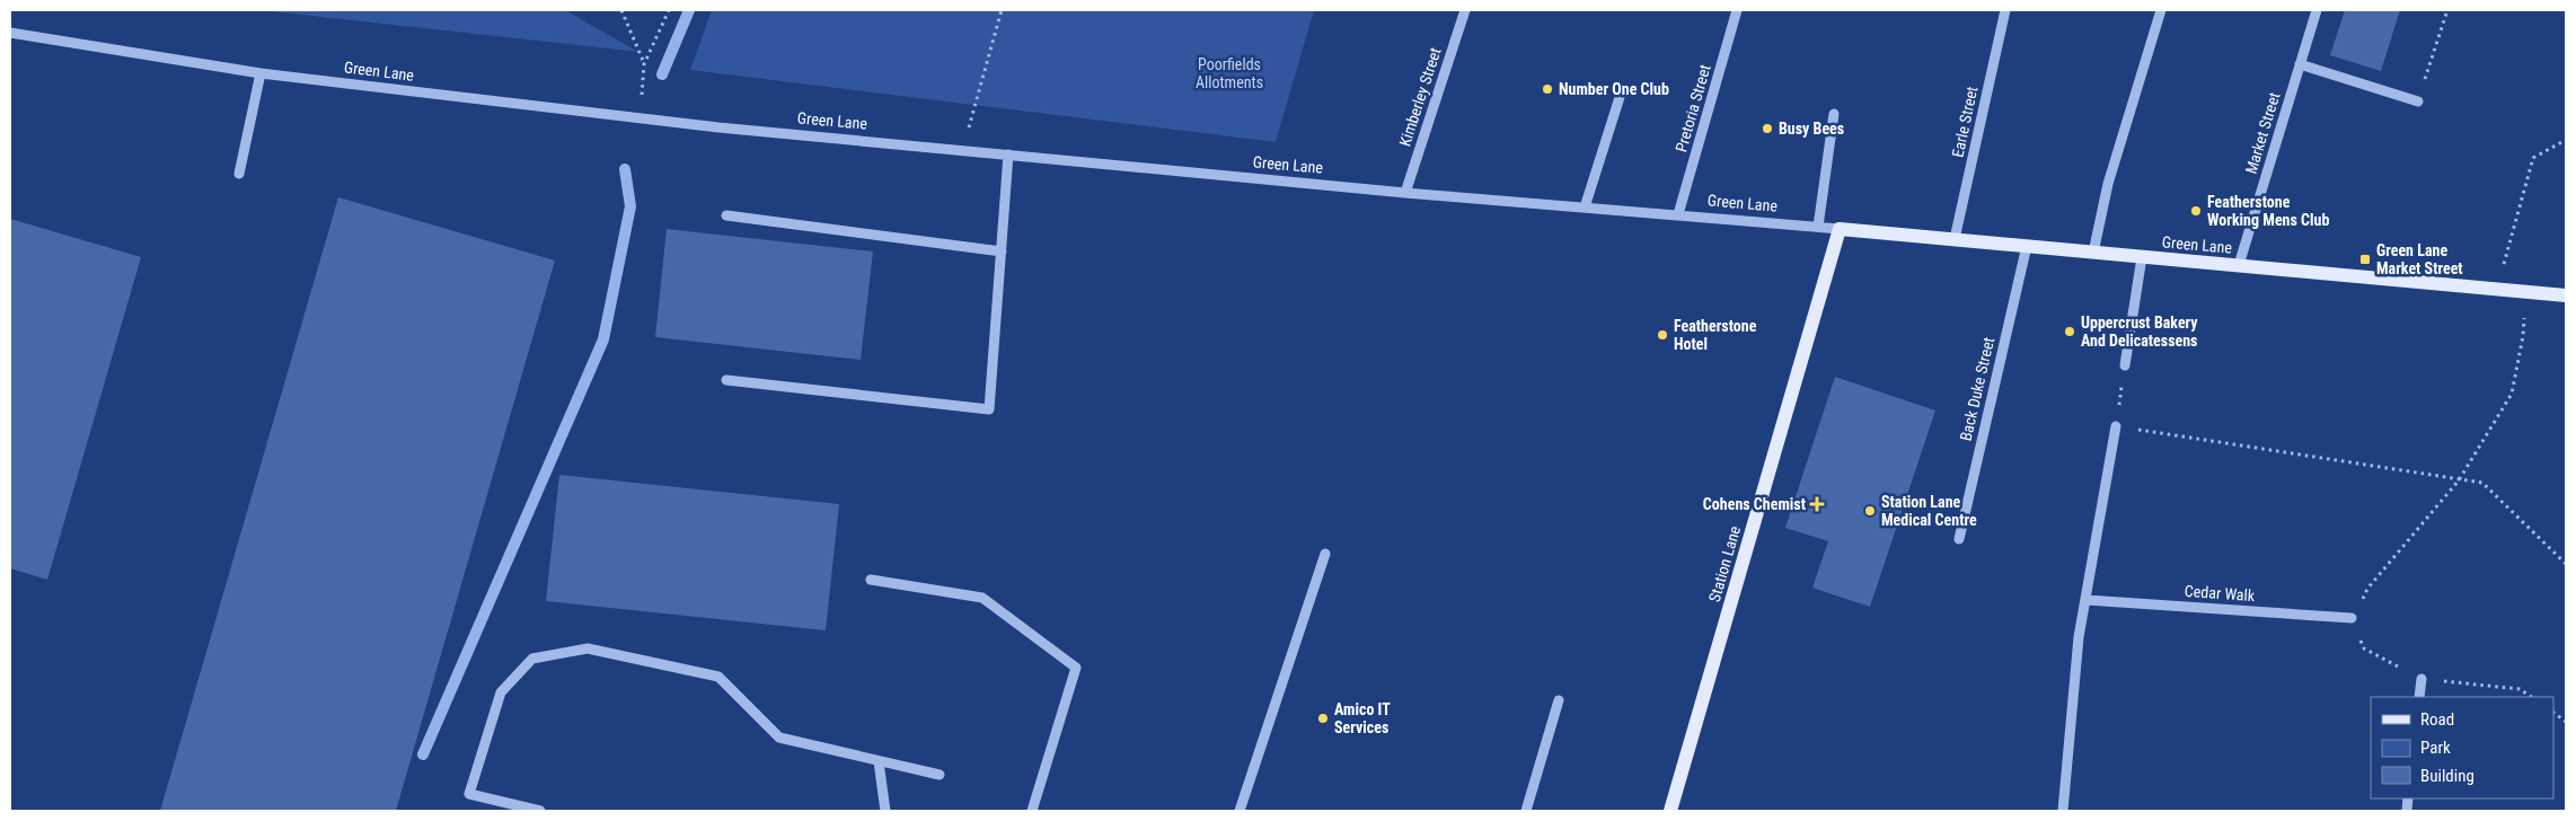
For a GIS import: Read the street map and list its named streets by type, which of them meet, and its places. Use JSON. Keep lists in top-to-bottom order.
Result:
{
  "streets": {
    "main road": ["Green Lane", "Station Lane"],
    "street": [
      "Kimberley Street",
      "Pretoria Street",
      "Earle Street",
      "Market Street",
      "Back Duke Street",
      "Cedar Walk"
    ]
  },
  "crossings": [
    ["Green Lane", "Kimberley Street"],
    ["Green Lane", "Pretoria Street"],
    ["Green Lane", "Earle Street"],
    ["Green Lane", "Market Street"],
    ["Green Lane", "Back Duke Street"],
    ["Green Lane", "Station Lane"]
  ],
  "parks": ["Poorfields Allotments"],
  "places": {
    "other": [
      "Number One Club",
      "Busy Bees",
      "Featherstone Working Mens Club",
      "Uppercrust Bakery And Delicatessens",
      "Featherstone Hotel",
      "Station Lane Medical Centre",
      "Amico IT Services"
    ],
    "transit": ["Green Lane Market Street"],
    "health": ["Cohens Chemist"]
  },
  "legend": ["Road", "Park", "Building"]
}
